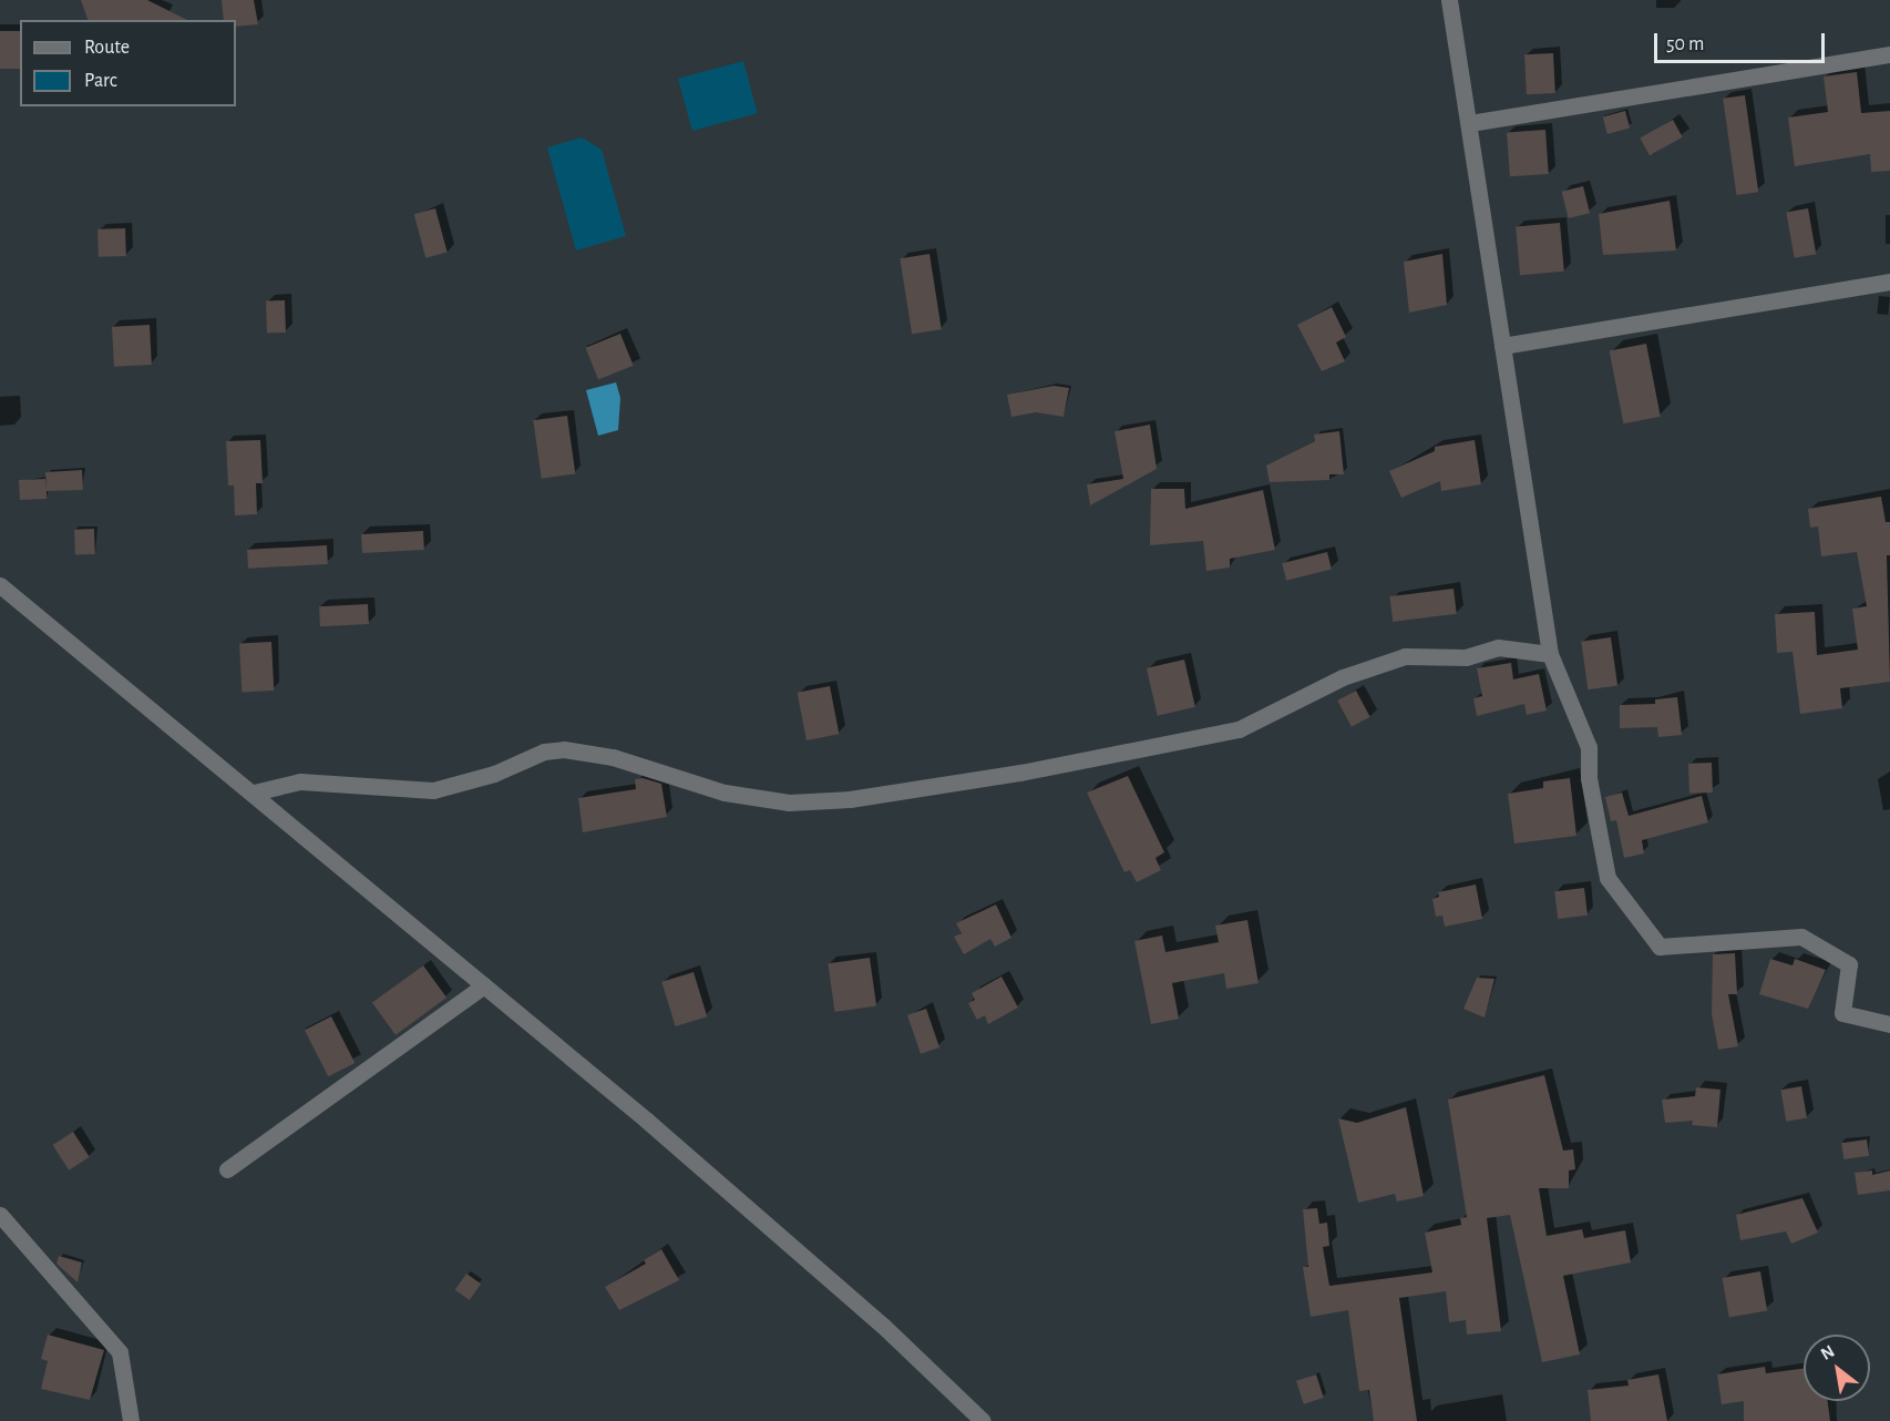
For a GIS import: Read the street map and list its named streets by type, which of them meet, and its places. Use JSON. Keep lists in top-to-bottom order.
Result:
{
  "legend": ["Route", "Parc"],
  "scale_bar": "50 m",
  "north": "top left"
}
